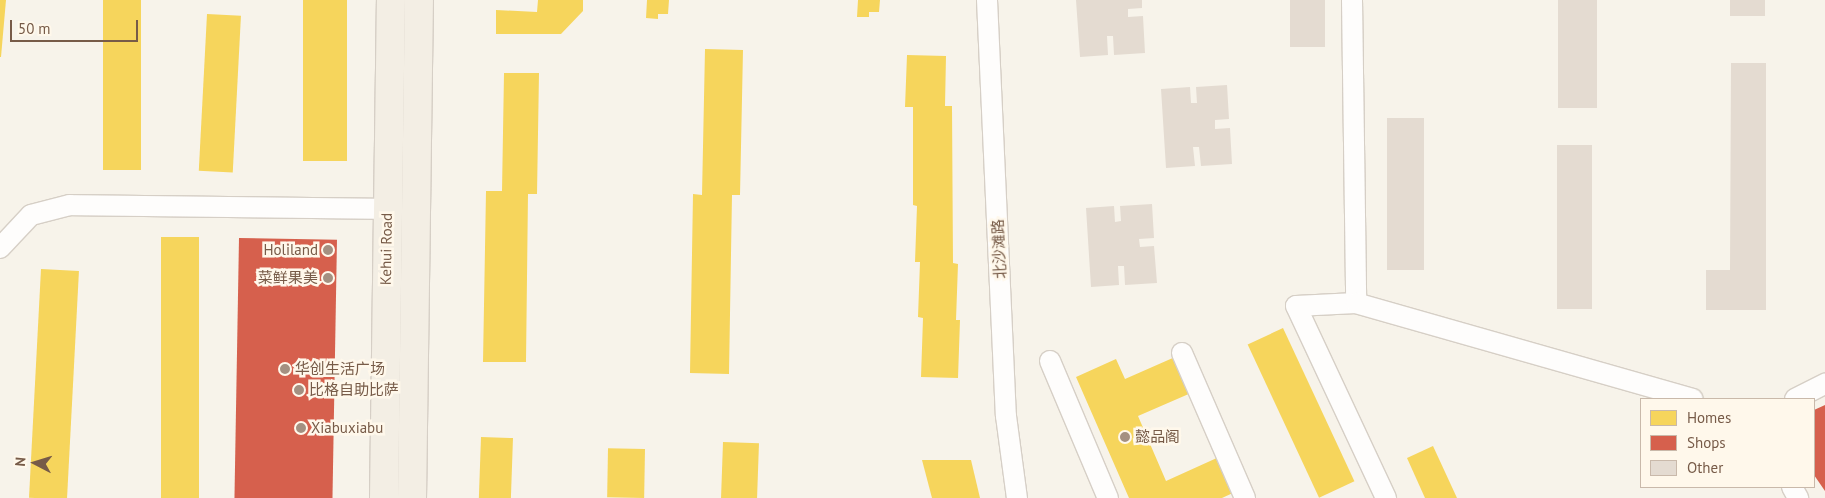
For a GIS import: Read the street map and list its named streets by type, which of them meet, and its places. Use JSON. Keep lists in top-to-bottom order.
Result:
{
  "streets": {
    "main road": ["Kehui Road"],
    "street": ["北沙滩路"]
  },
  "places": [
    "Holiland",
    "菜鲜果美",
    "华创生活广场",
    "比格自助比萨",
    "Xiabuxiabu",
    "懿品阁"
  ],
  "legend": ["Homes", "Shops", "Other"],
  "scale_bar": "50 m",
  "north": "left"
}
